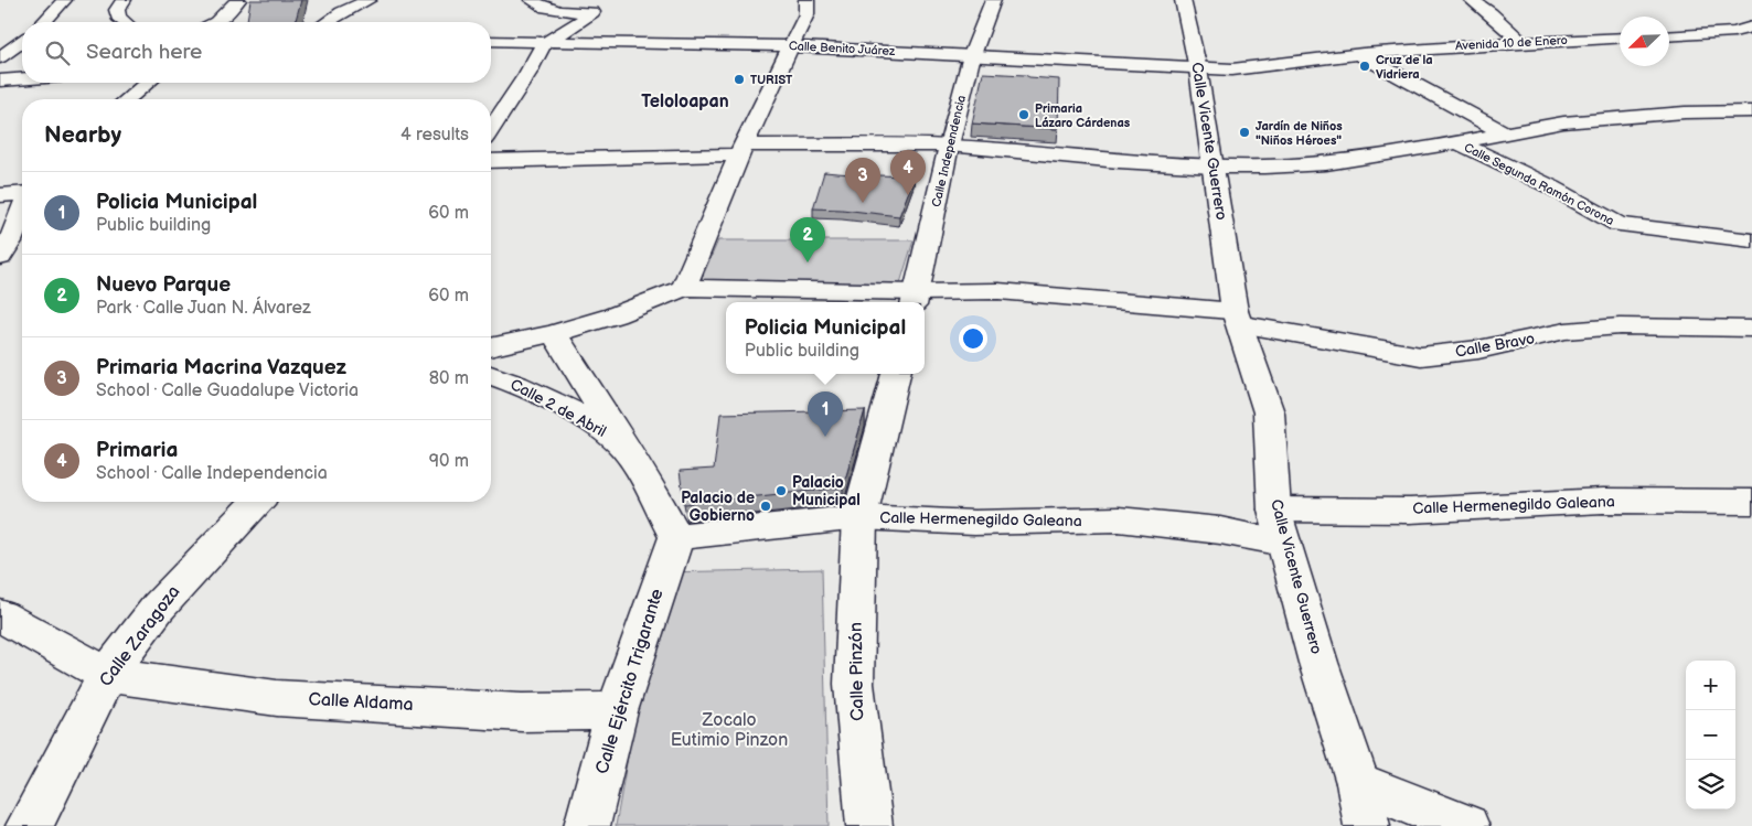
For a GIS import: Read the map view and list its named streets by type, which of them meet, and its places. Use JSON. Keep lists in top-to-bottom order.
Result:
{
  "streets": {
    "street": [
      "Avenida 10 de Enero",
      "Calle Benito Juárez",
      "Calle Vicente Guerrero",
      "Calle Independencia",
      "Calle Segunda Ramón Corona",
      "Calle Bravo",
      "Calle 2 de Abril",
      "Calle Hermenegildo Galeana",
      "Calle Zaragoza",
      "Calle Pinzón",
      "Calle Ejército Trigarante",
      "Calle Aldama"
    ]
  },
  "crossings": [
    ["Avenida 10 de Enero", "Calle Benito Juárez"],
    ["Avenida 10 de Enero", "Calle Vicente Guerrero"],
    ["Calle Benito Juárez", "Calle Vicente Guerrero"],
    ["Calle Benito Juárez", "Calle Independencia"],
    ["Calle Vicente Guerrero", "Calle Bravo"],
    ["Calle Vicente Guerrero", "Calle Hermenegildo Galeana"],
    ["Calle Independencia", "Calle Bravo"],
    ["Calle 2 de Abril", "Calle Hermenegildo Galeana"],
    ["Calle 2 de Abril", "Calle Ejército Trigarante"],
    ["Calle Hermenegildo Galeana", "Calle Pinzón"],
    ["Calle Hermenegildo Galeana", "Calle Ejército Trigarante"],
    ["Calle Zaragoza", "Calle Aldama"],
    ["Calle Ejército Trigarante", "Calle Aldama"]
  ],
  "districts": ["Teloloapan"],
  "parks": ["Zocalo Eutimio Pinzon"],
  "places": [
    "Cruz de la Vidriera",
    "TURIST",
    "Primaria Lázaro Cárdenas",
    "Jardín de Niños \"Niños Héroes\"",
    "Palacio Municipal",
    "Palacio de Gobierno"
  ],
  "north": "bottom left",
  "page": {
    "search": "Search here",
    "heading": ["Nearby", "4 results"],
    "pins": [
      "4",
      "3",
      "2",
      "1"
    ],
    "list": [
      {
        "mark": "1",
        "name": "Policia Municipal",
        "note": "Public building",
        "value": "60 m"
      },
      {
        "mark": "2",
        "name": "Nuevo Parque",
        "note": "Park · Calle Juan N. Álvarez",
        "value": "60 m"
      },
      {
        "mark": "3",
        "name": "Primaria Macrina Vazquez",
        "note": "School · Calle Guadalupe Victoria",
        "value": "80 m"
      },
      {
        "mark": "4",
        "name": "Primaria",
        "note": "School · Calle Independencia",
        "value": "90 m"
      }
    ],
    "popup": ["Policia Municipal", "Public building"],
    "map_buttons": ["+", "−"]
  }
}
